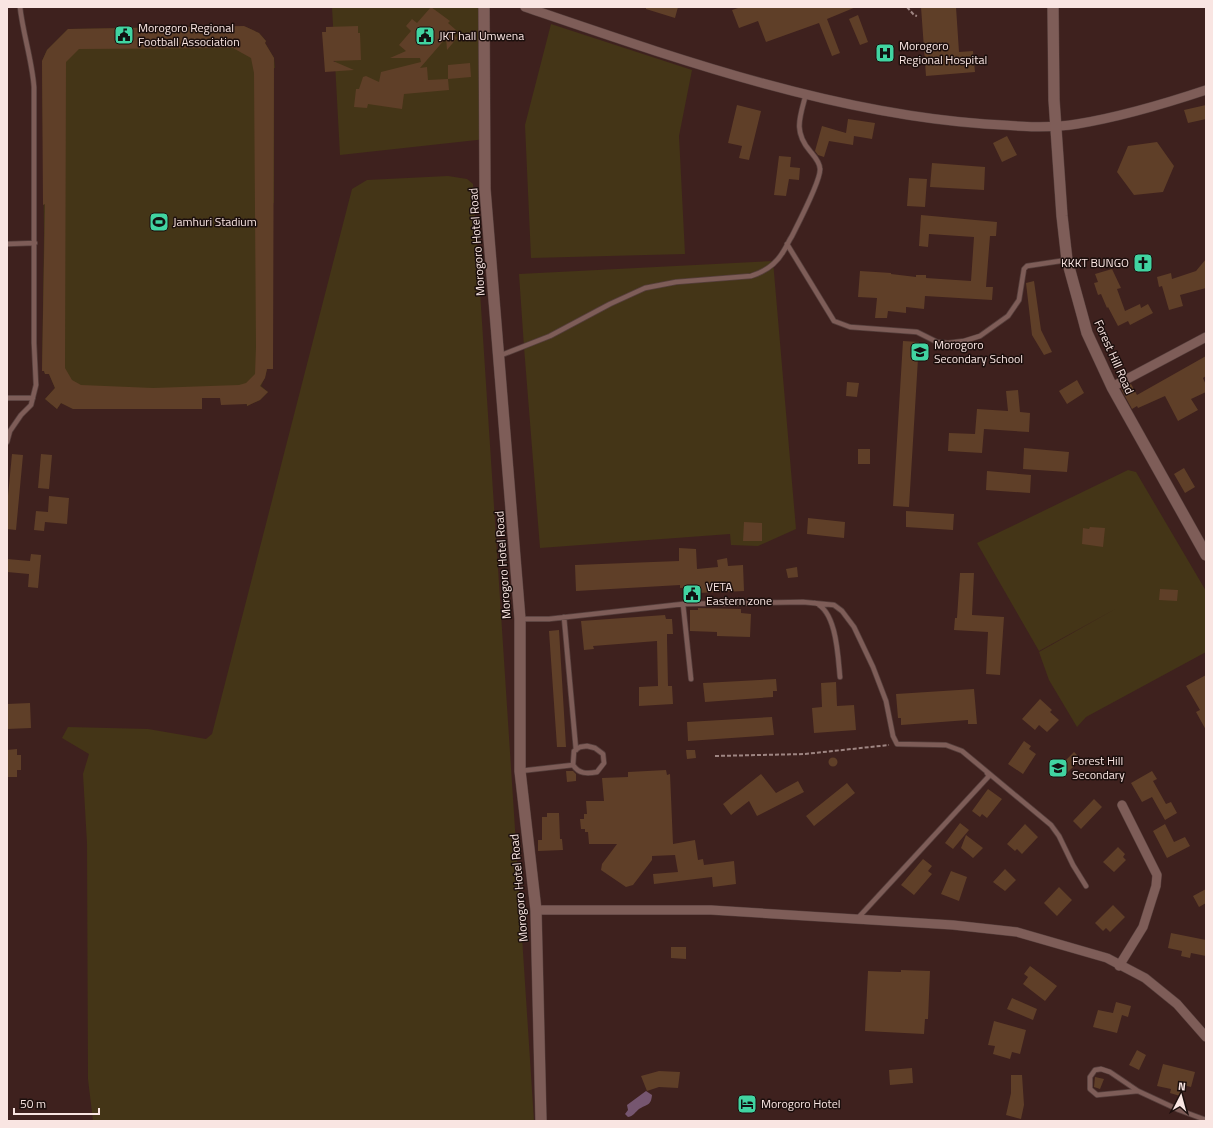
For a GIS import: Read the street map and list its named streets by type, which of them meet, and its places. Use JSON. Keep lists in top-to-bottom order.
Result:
{
  "streets": {
    "street": ["Morogoro Hotel Road", "Forest Hill Road"]
  },
  "places": {
    "public building": ["Morogoro Regional Football Association", "JKT hall Umwena", "VETA Eastern zone"],
    "hospital": ["Morogoro Regional Hospital"],
    "sports": ["Jamhuri Stadium"],
    "church": ["KKKT BUNGO"],
    "school or university": ["Morogoro Secondary School", "Forest Hill Secondary"],
    "hotel": ["Morogoro Hotel"]
  },
  "scale_bar": "50 m",
  "north": "top"
}
